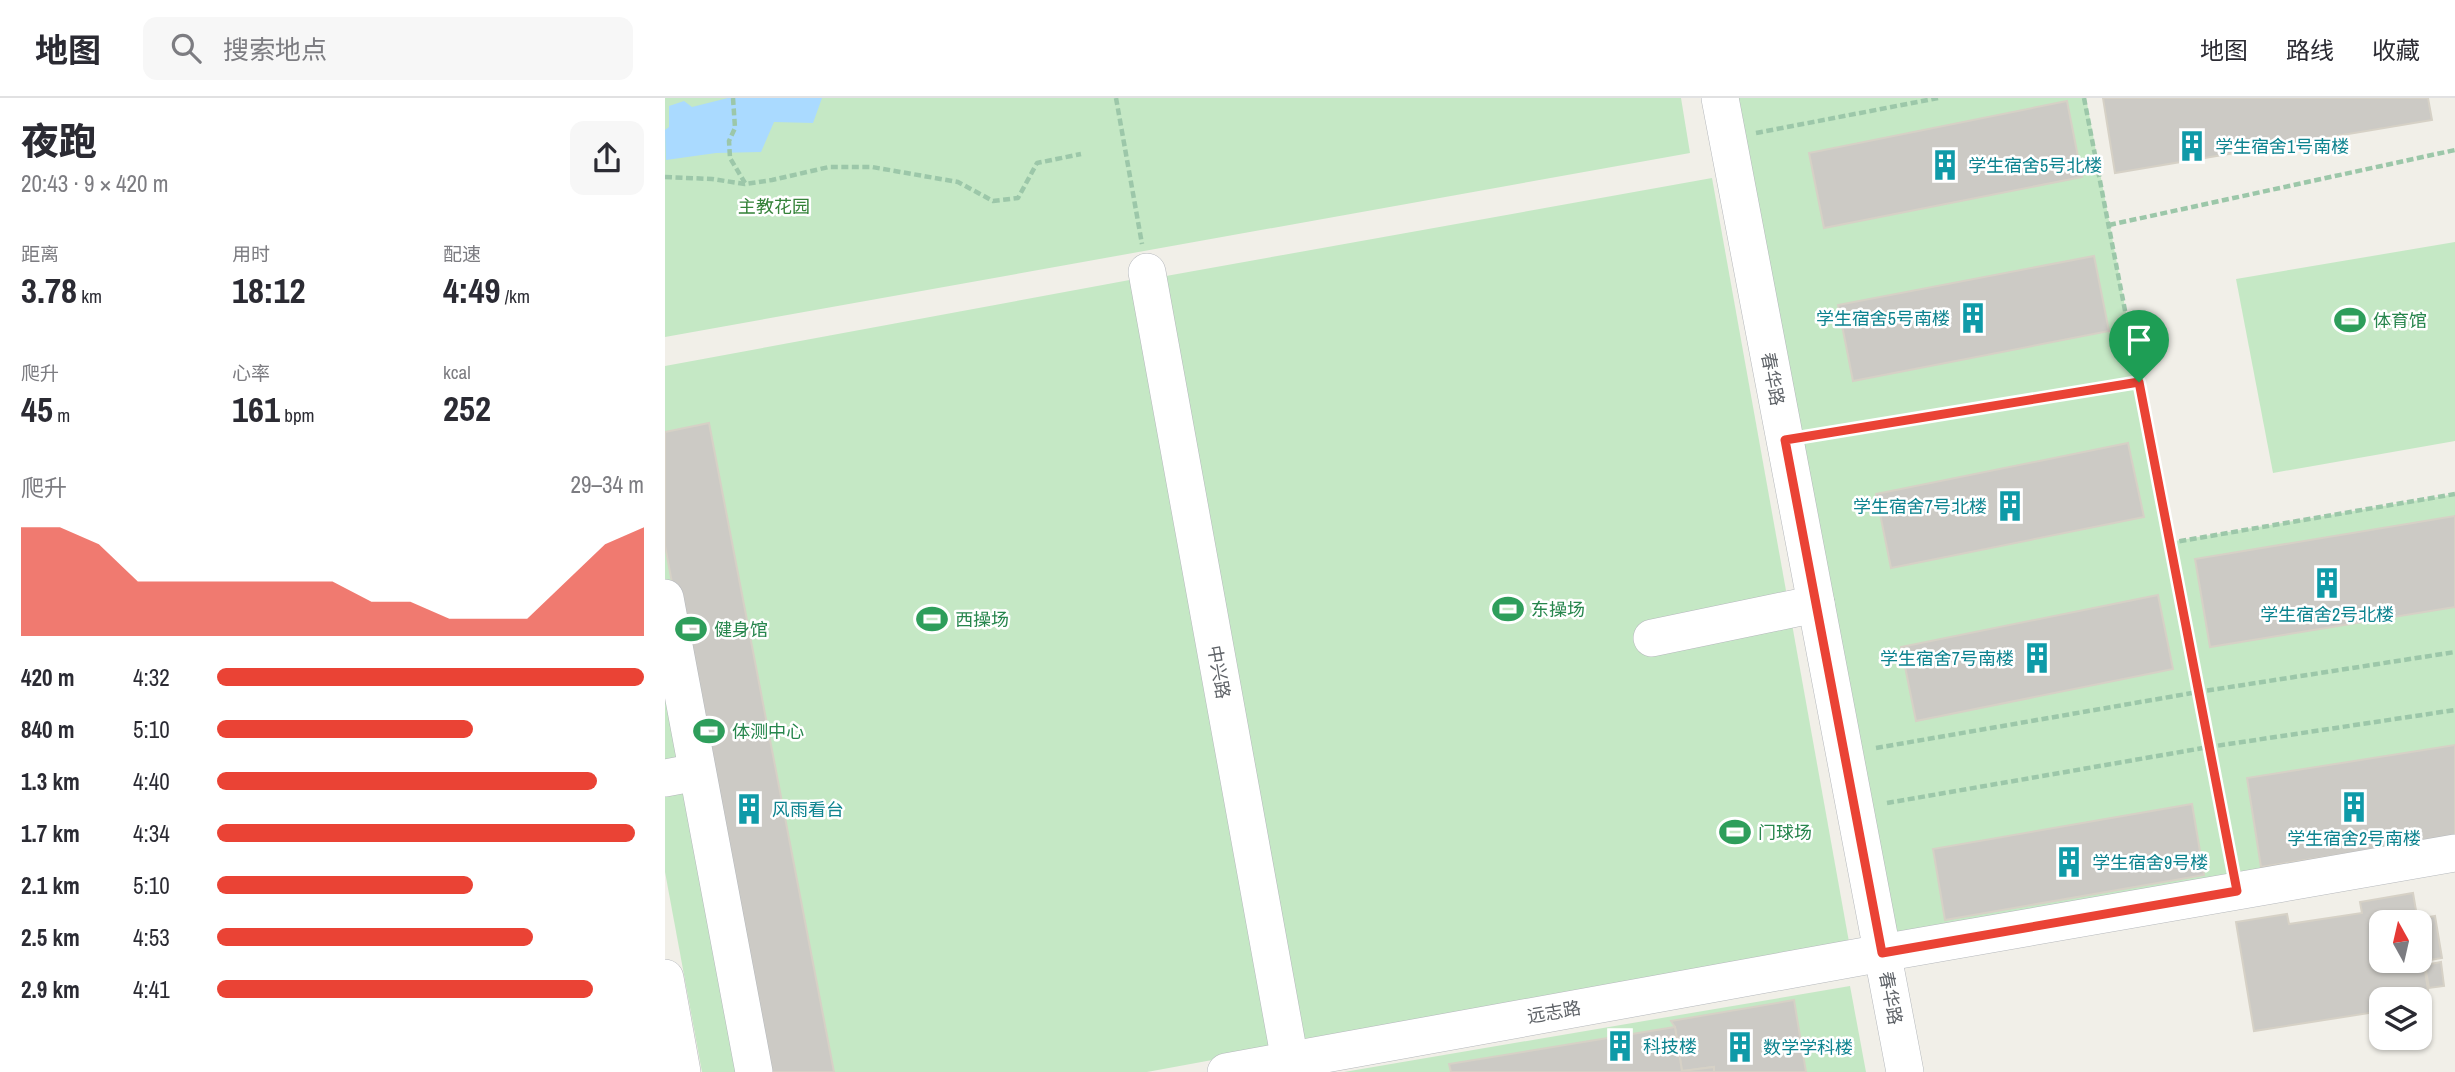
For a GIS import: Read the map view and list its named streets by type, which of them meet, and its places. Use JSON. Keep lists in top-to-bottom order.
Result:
{
  "streets": {
    "street": ["春华路", "中兴路", "远志路"]
  },
  "crossings": [
    ["春华路", "远志路"],
    ["中兴路", "远志路"]
  ],
  "parks": ["主教花园"],
  "places": {
    "building": [
      "学生宿舍1号南楼",
      "学生宿舍5号北楼",
      "学生宿舍5号南楼",
      "学生宿舍7号北楼",
      "学生宿舍2号北楼",
      "学生宿舍7号南楼",
      "学生宿舍2号南楼",
      "风雨看台",
      "学生宿舍9号楼",
      "科技楼",
      "数学学科楼"
    ],
    "sports": [
      "体育馆",
      "东操场",
      "西操场",
      "健身馆",
      "体测中心",
      "门球场"
    ]
  },
  "north": "top",
  "page": {
    "header": "地图",
    "search": "搜索地点",
    "nav": ["地图", "路线", "收藏"],
    "heading": ["夜跑", "20:43 · 9 × 420 m"],
    "stats": [
      ["距离", "3.78 km"],
      ["用时", "18:12"],
      ["配速", "4:49 /km"],
      ["爬升", "45 m"],
      ["心率", "161 bpm"],
      ["kcal", "252"]
    ],
    "chart": ["爬升", "29–34 m"],
    "list": [
      {
        "name": "420 m",
        "note": "4:32"
      },
      {
        "name": "840 m",
        "note": "5:10"
      },
      {
        "name": "1.3 km",
        "note": "4:40"
      },
      {
        "name": "1.7 km",
        "note": "4:34"
      },
      {
        "name": "2.1 km",
        "note": "5:10"
      },
      {
        "name": "2.5 km",
        "note": "4:53"
      },
      {
        "name": "2.9 km",
        "note": "4:41"
      }
    ]
  }
}
